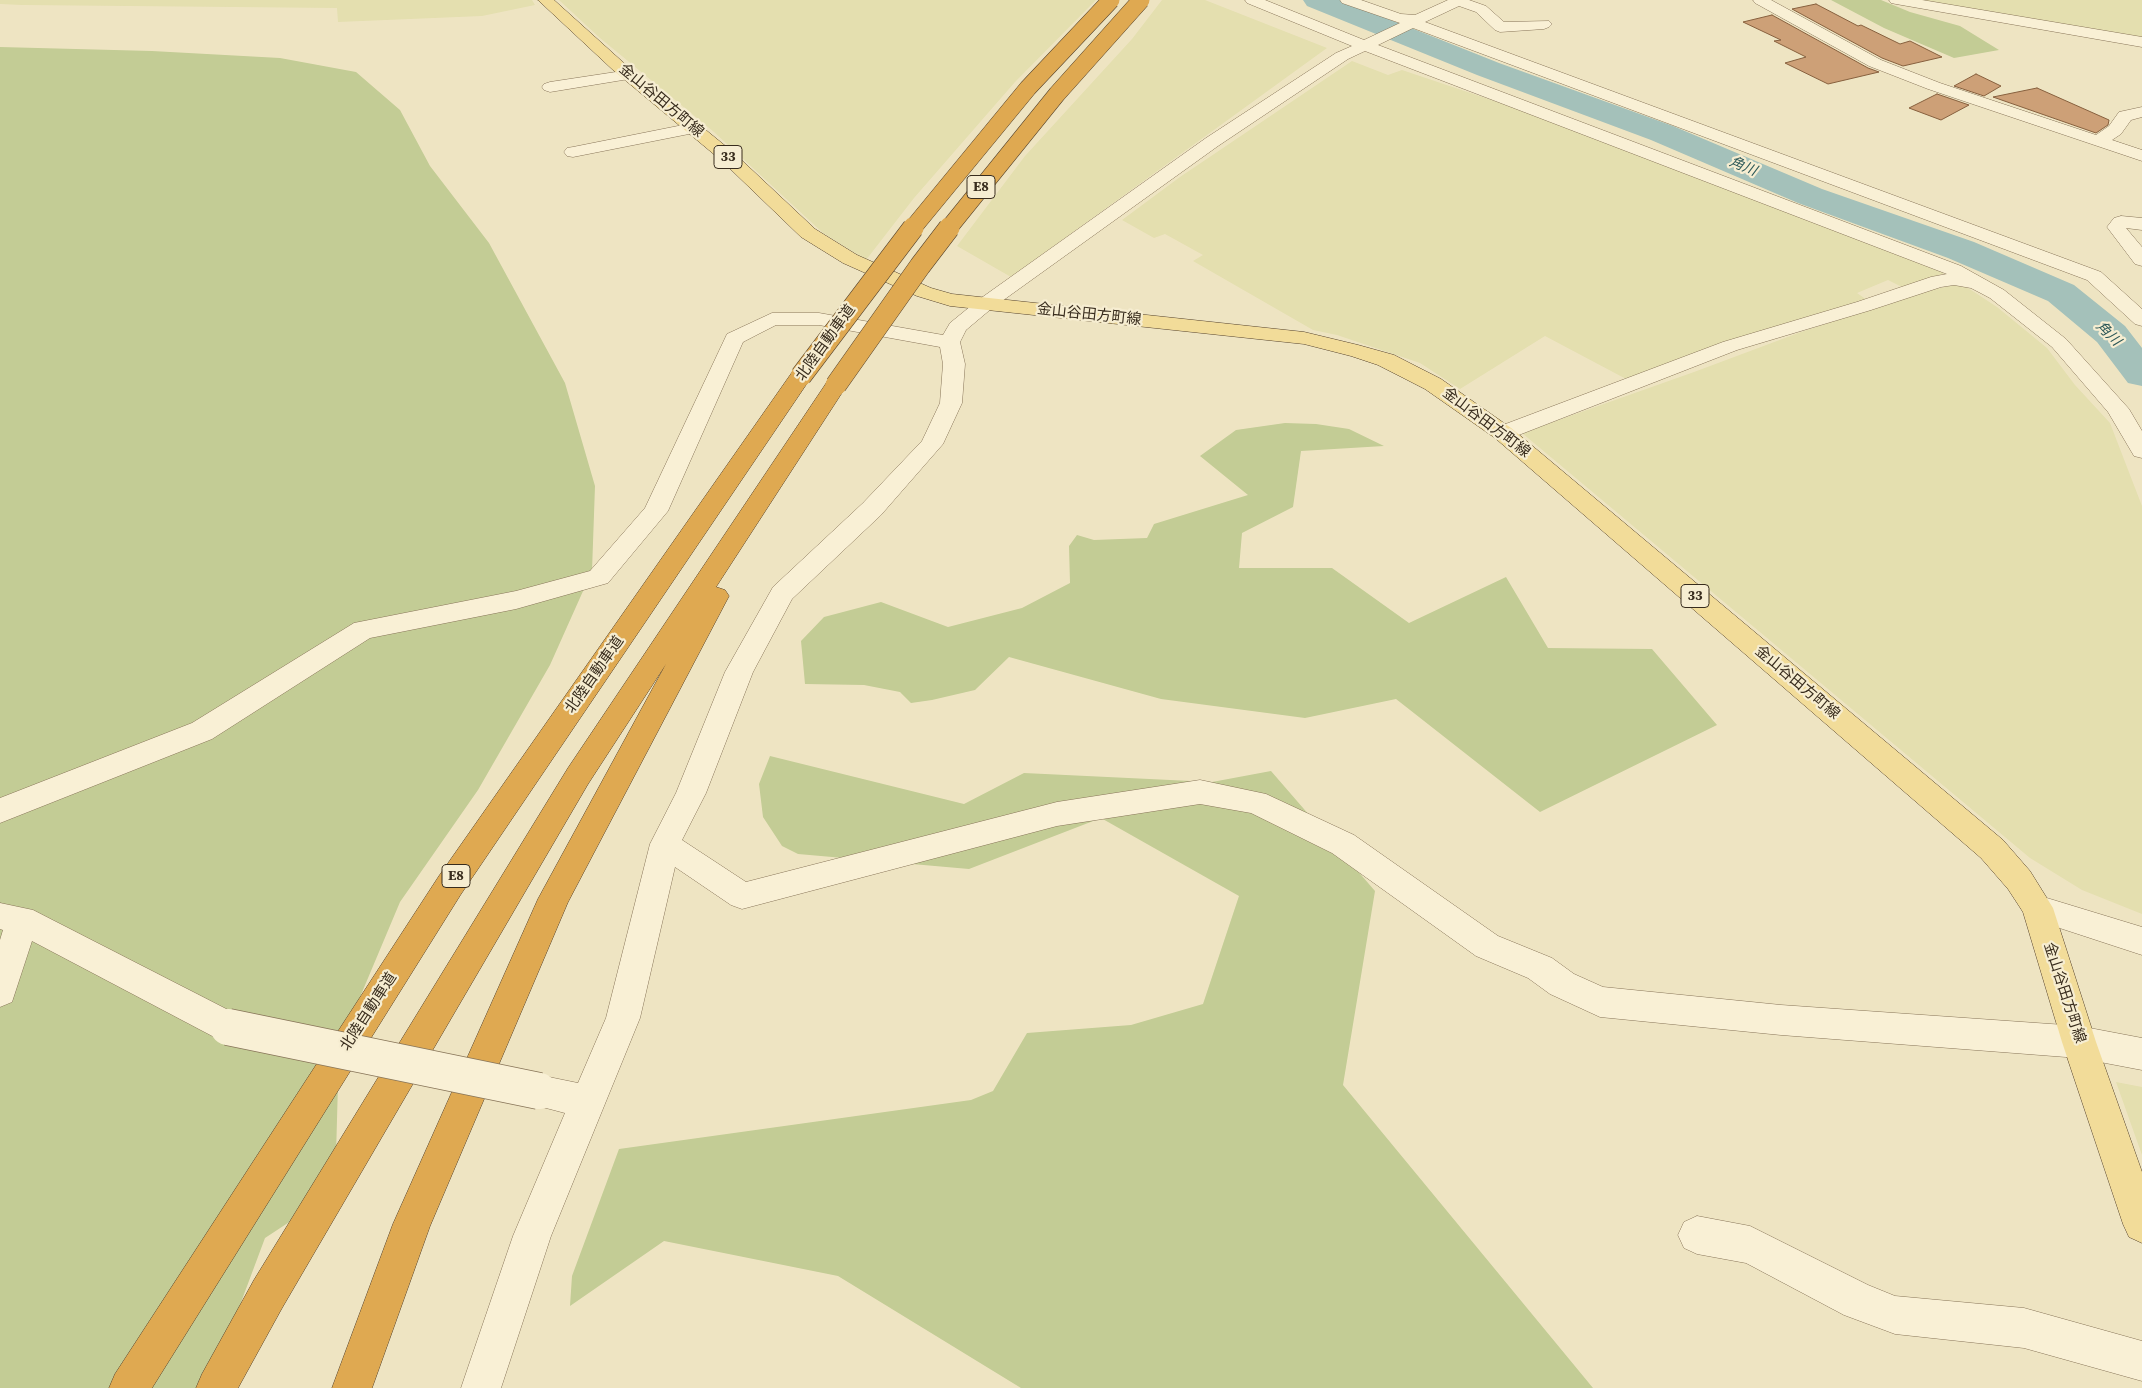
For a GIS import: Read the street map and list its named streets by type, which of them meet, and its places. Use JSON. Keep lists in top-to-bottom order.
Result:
{
  "streets": {
    "highway": ["E8", "北陸自動車道"],
    "main road": ["金山谷田方町線", "33"]
  },
  "water": ["角川"]
}
